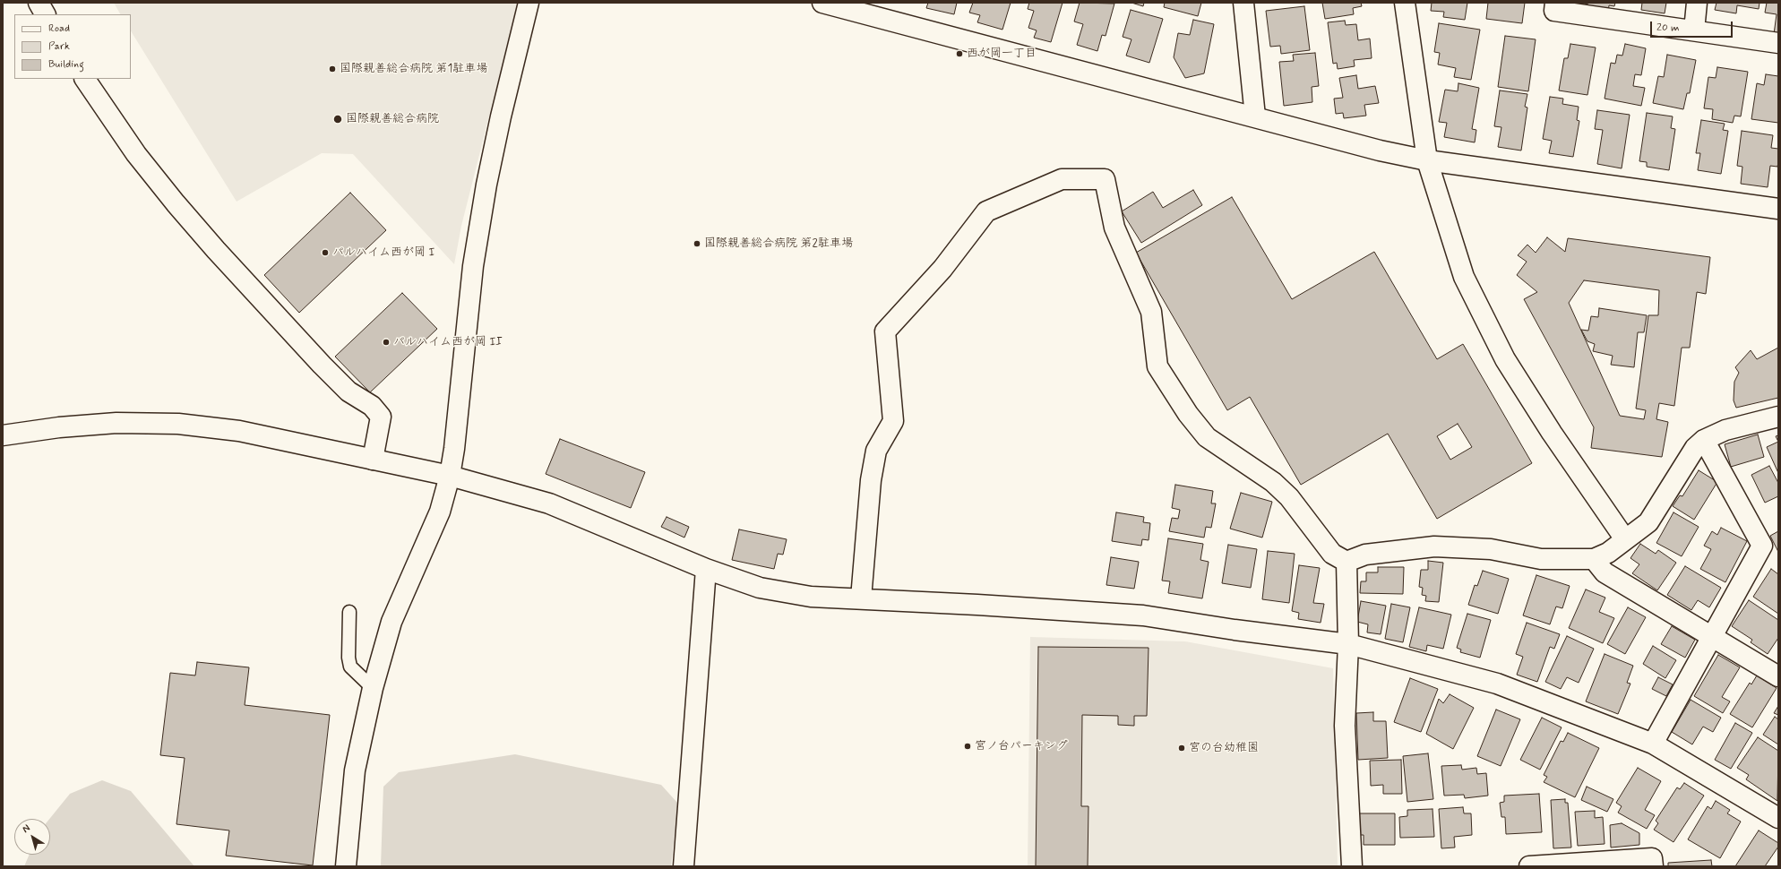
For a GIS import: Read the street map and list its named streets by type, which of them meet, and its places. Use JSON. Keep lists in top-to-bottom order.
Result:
{
  "places": [
    "西が岡一丁目",
    "国際親善総合病院 第1駐車場",
    "国際親善総合病院",
    "国際親善総合病院 第2駐車場",
    "パルハイム西が岡 I",
    "パルハイム西が岡 II",
    "宮ノ台パーキング",
    "宮の台幼稚園"
  ],
  "legend": ["Road", "Park", "Building"],
  "scale_bar": "20 m",
  "north": "top left"
}
